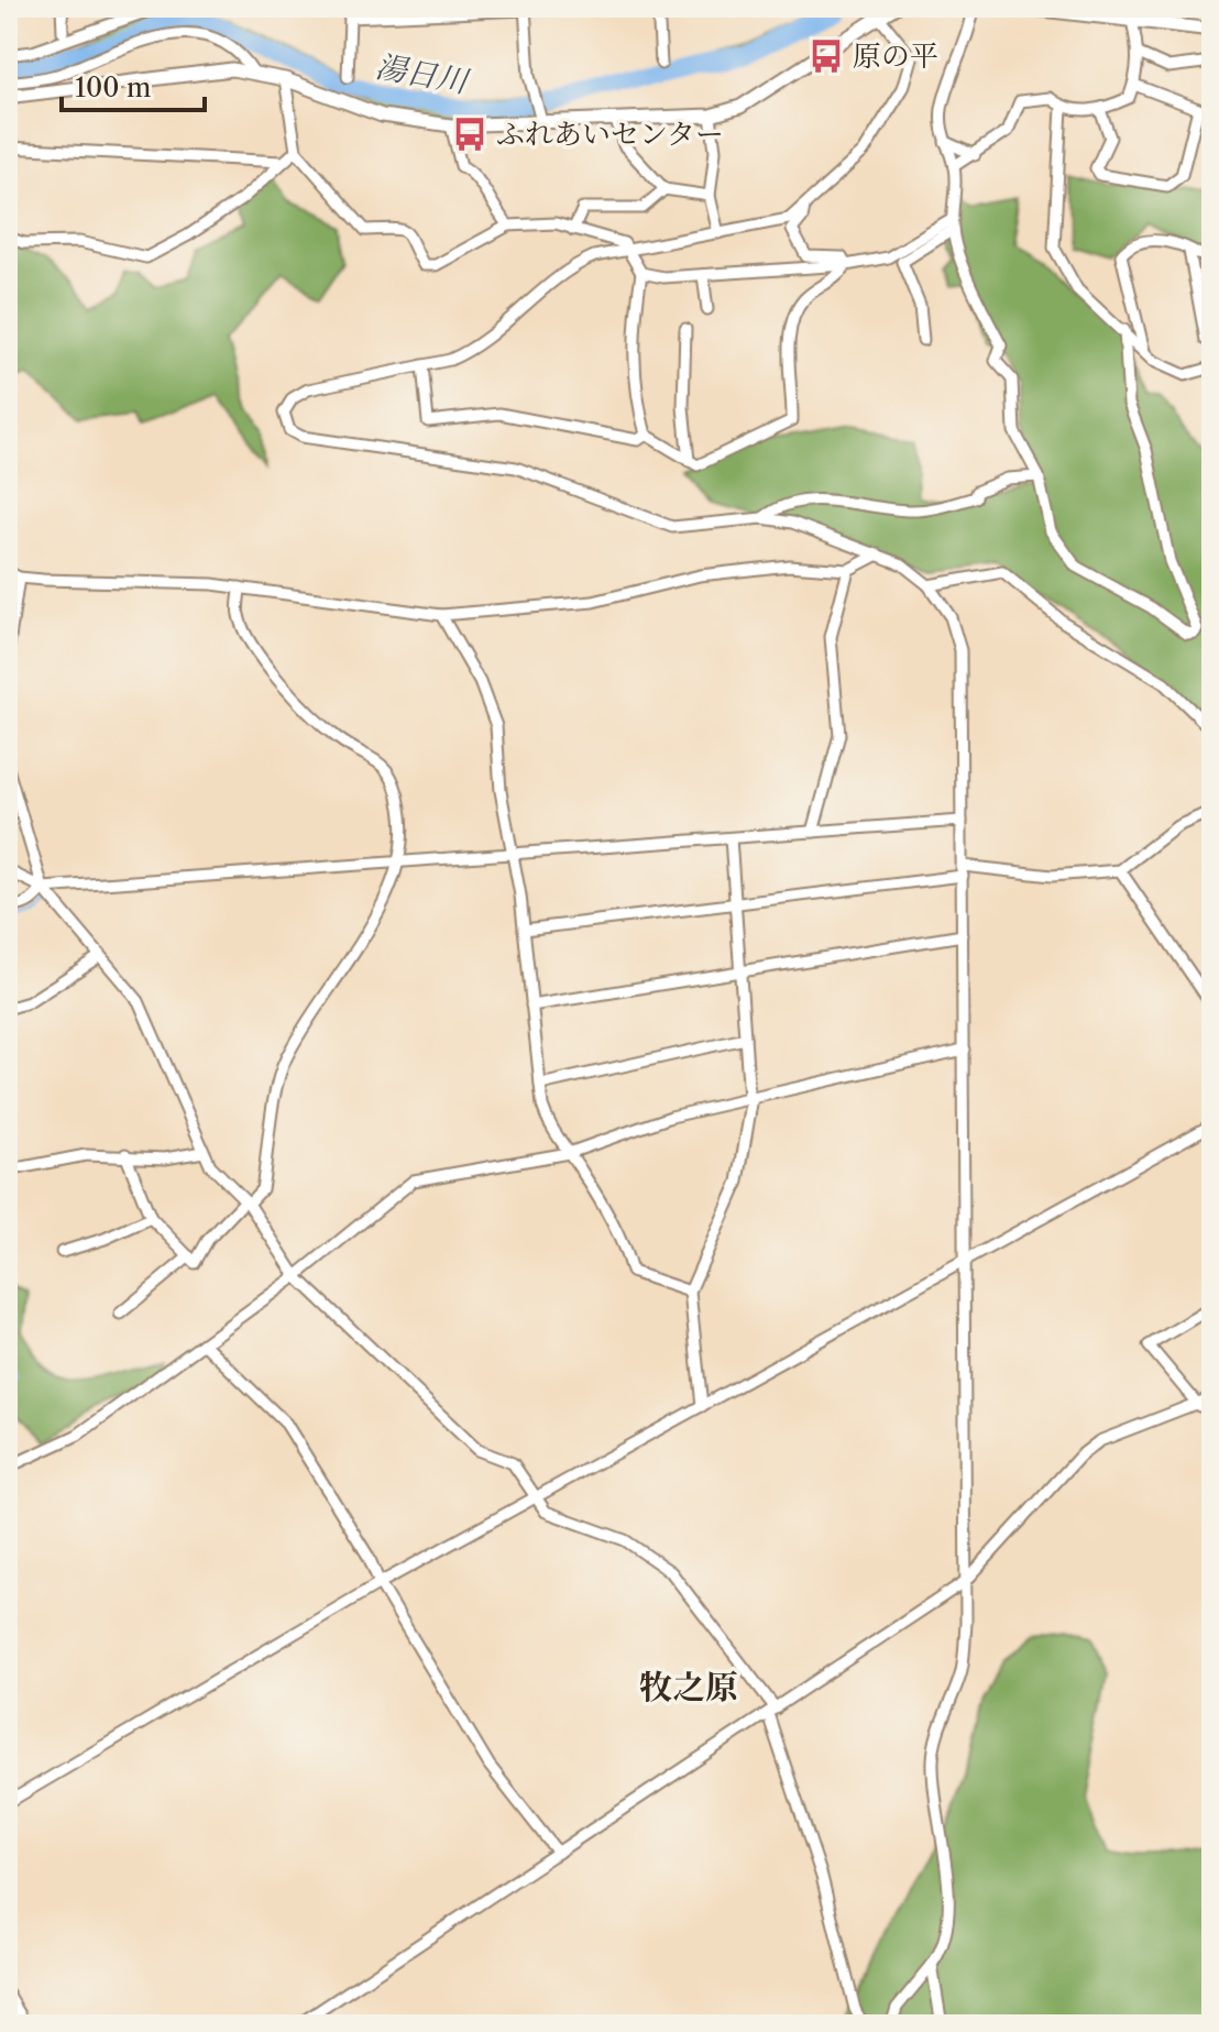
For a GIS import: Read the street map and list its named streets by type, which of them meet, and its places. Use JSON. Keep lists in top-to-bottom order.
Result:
{
  "districts": ["牧之原"],
  "water": ["湯日川"],
  "places": {
    "bus stop": ["原の平", "ふれあいセンター"]
  },
  "scale_bar": "100 m"
}
